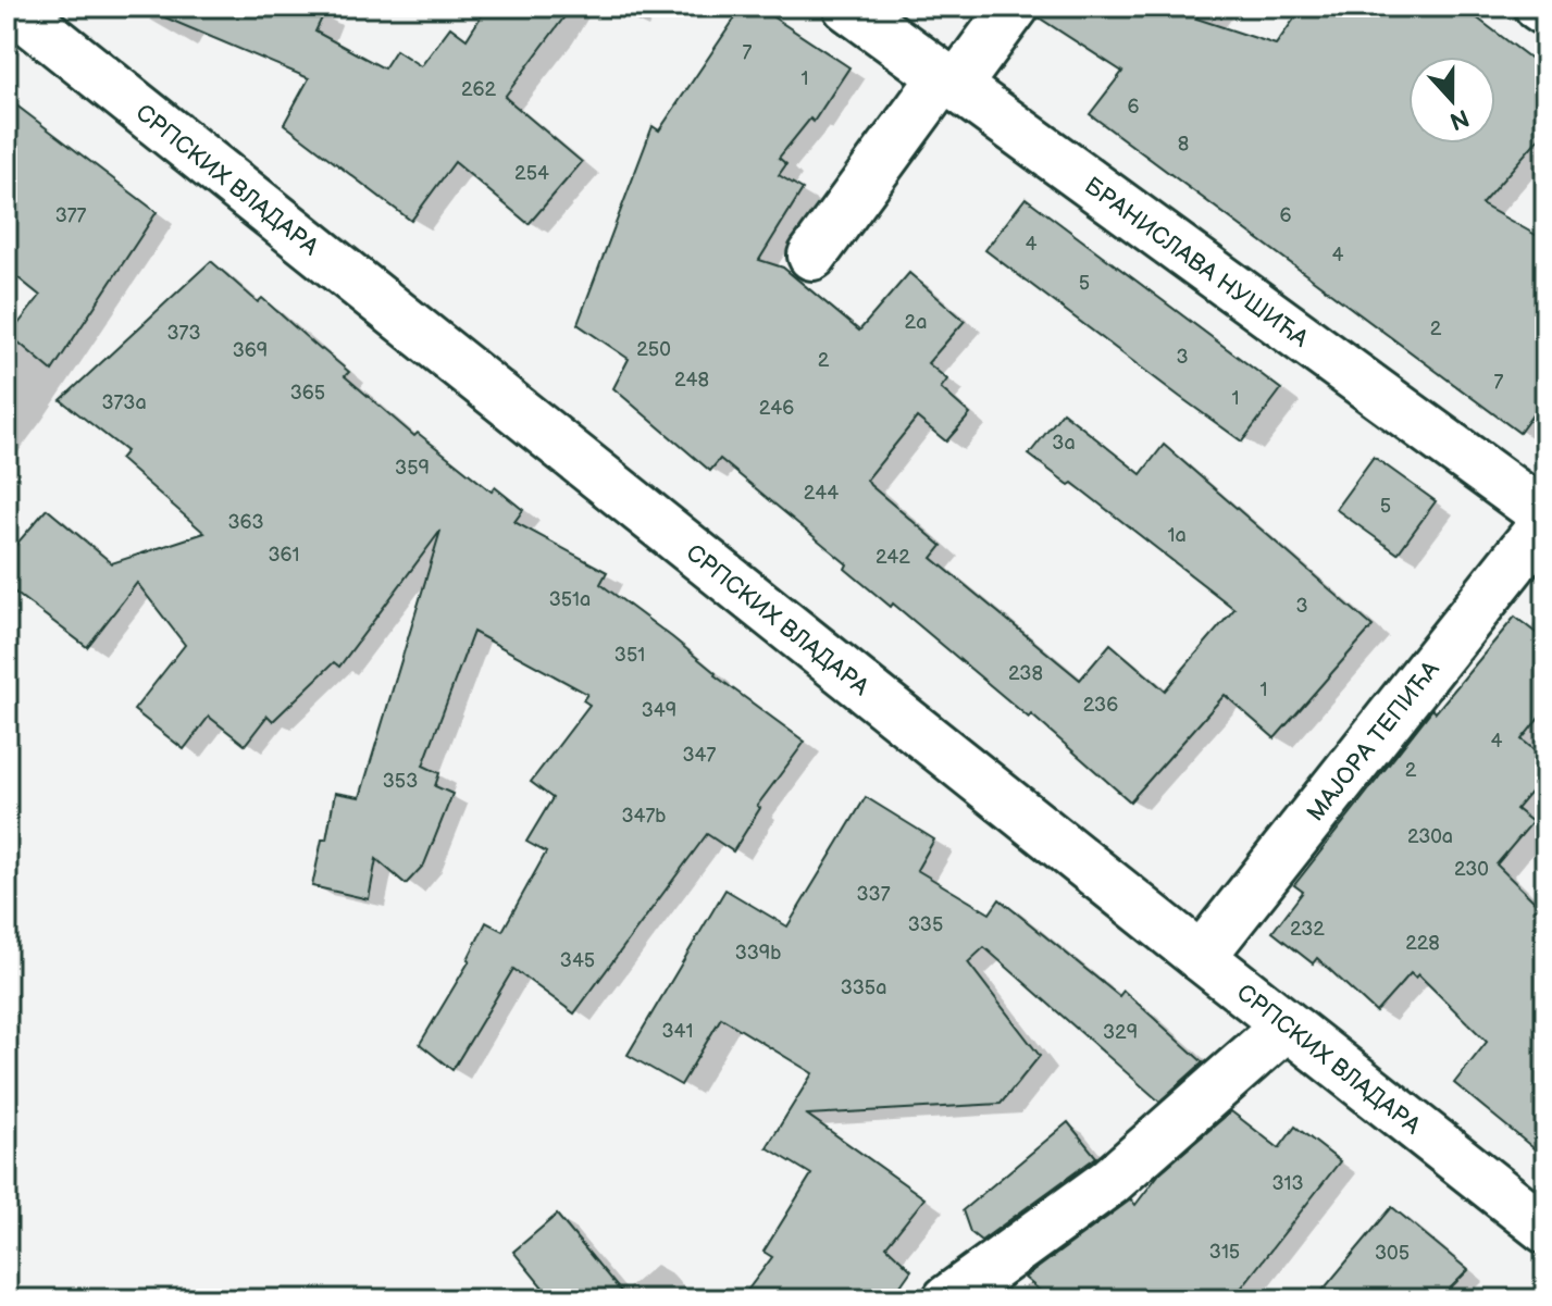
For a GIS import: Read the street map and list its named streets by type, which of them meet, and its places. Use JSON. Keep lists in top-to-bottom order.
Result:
{
  "streets": {
    "street": ["СРПСКИХ ВЛАДАРА", "БРАНИСЛАВА НУШИЋА", "МАЈОРА ТЕПИЋА"]
  },
  "crossings": [
    ["СРПСКИХ ВЛАДАРА", "МАЈОРА ТЕПИЋА"],
    ["БРАНИСЛАВА НУШИЋА", "МАЈОРА ТЕПИЋА"]
  ],
  "house_numbers": [
    "7",
    "1",
    "262",
    "6",
    "8",
    "254",
    "377",
    "6",
    "4",
    "4",
    "5",
    "2a",
    "2",
    "373",
    "250",
    "369",
    "3",
    "2",
    "248",
    "7",
    "365",
    "1",
    "373a",
    "246",
    "3a",
    "359",
    "244",
    "5",
    "363",
    "1a",
    "361",
    "242",
    "351a",
    "3",
    "351",
    "238",
    "1",
    "236",
    "349",
    "4",
    "347",
    "2",
    "353",
    "347b",
    "230a",
    "230",
    "337",
    "335",
    "232",
    "228",
    "339b",
    "345",
    "335a",
    "341",
    "329",
    "313",
    "315",
    "305"
  ],
  "north": "bottom"
}
